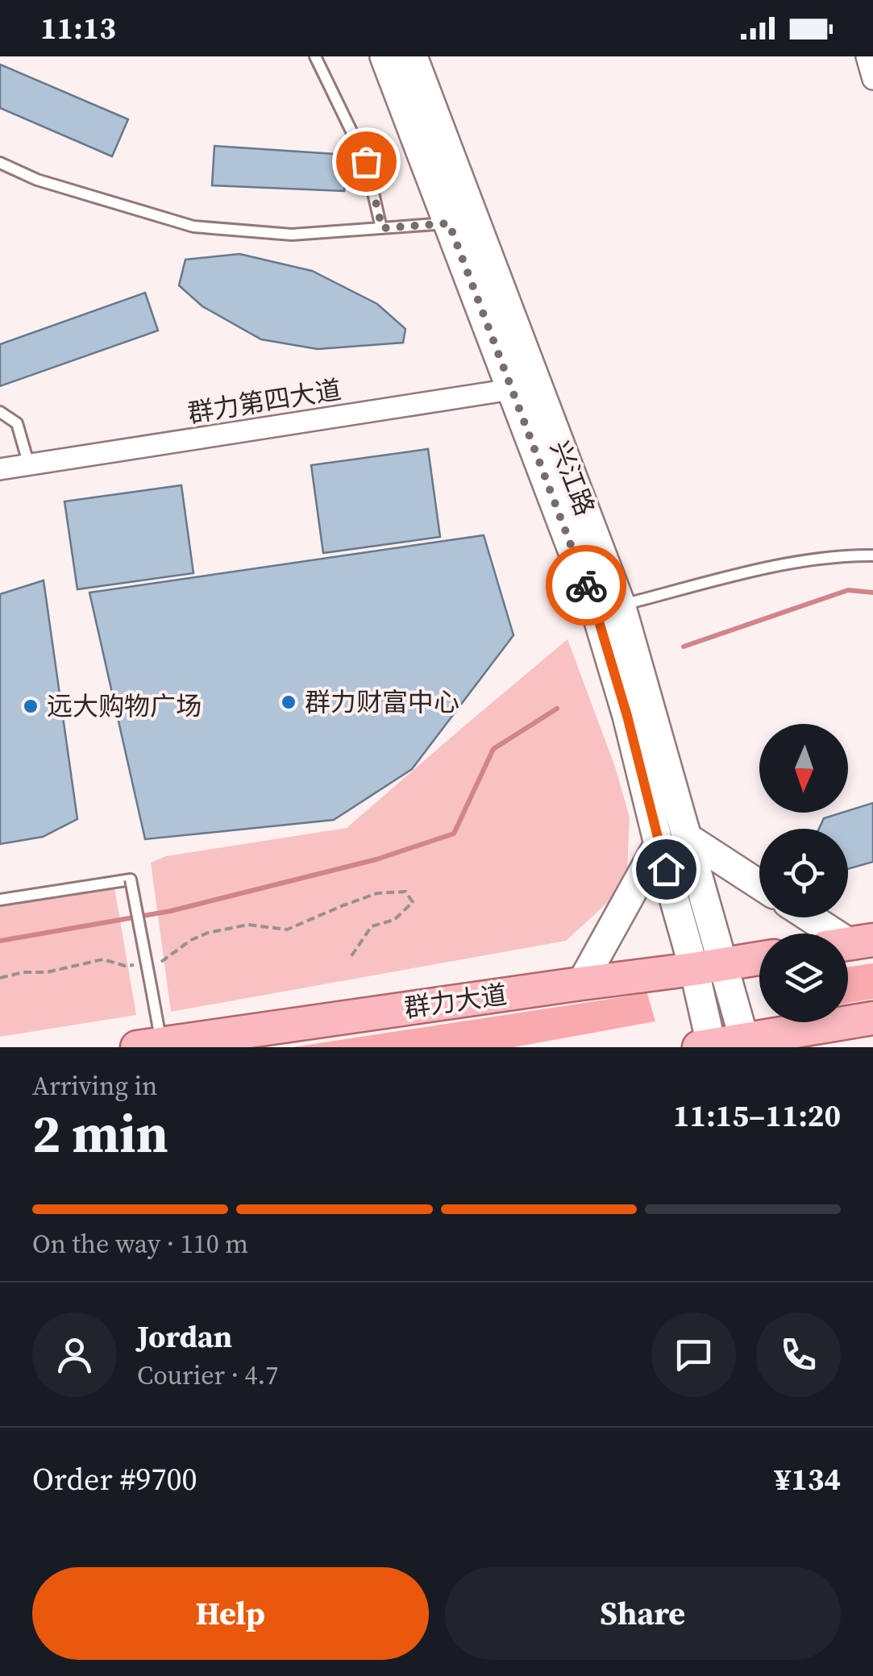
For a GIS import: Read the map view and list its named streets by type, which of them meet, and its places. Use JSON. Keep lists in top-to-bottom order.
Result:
{
  "streets": {
    "main road": ["兴江路", "群力大道"],
    "street": ["群力第四大道"]
  },
  "crossings": [
    ["群力第四大道", "兴江路"],
    ["兴江路", "群力大道"]
  ],
  "places": ["群力财富中心", "远大购物广场"],
  "north": "bottom",
  "page": {
    "status": "11:13",
    "heading": ["2 min", "Arriving in", "11:15–11:20"],
    "panel": [
      "Jordan",
      "Courier · 4.7",
      "Order #9700",
      "¥134"
    ],
    "bar": "On the way · 110 m",
    "buttons": ["Help", "Share"]
  }
}
